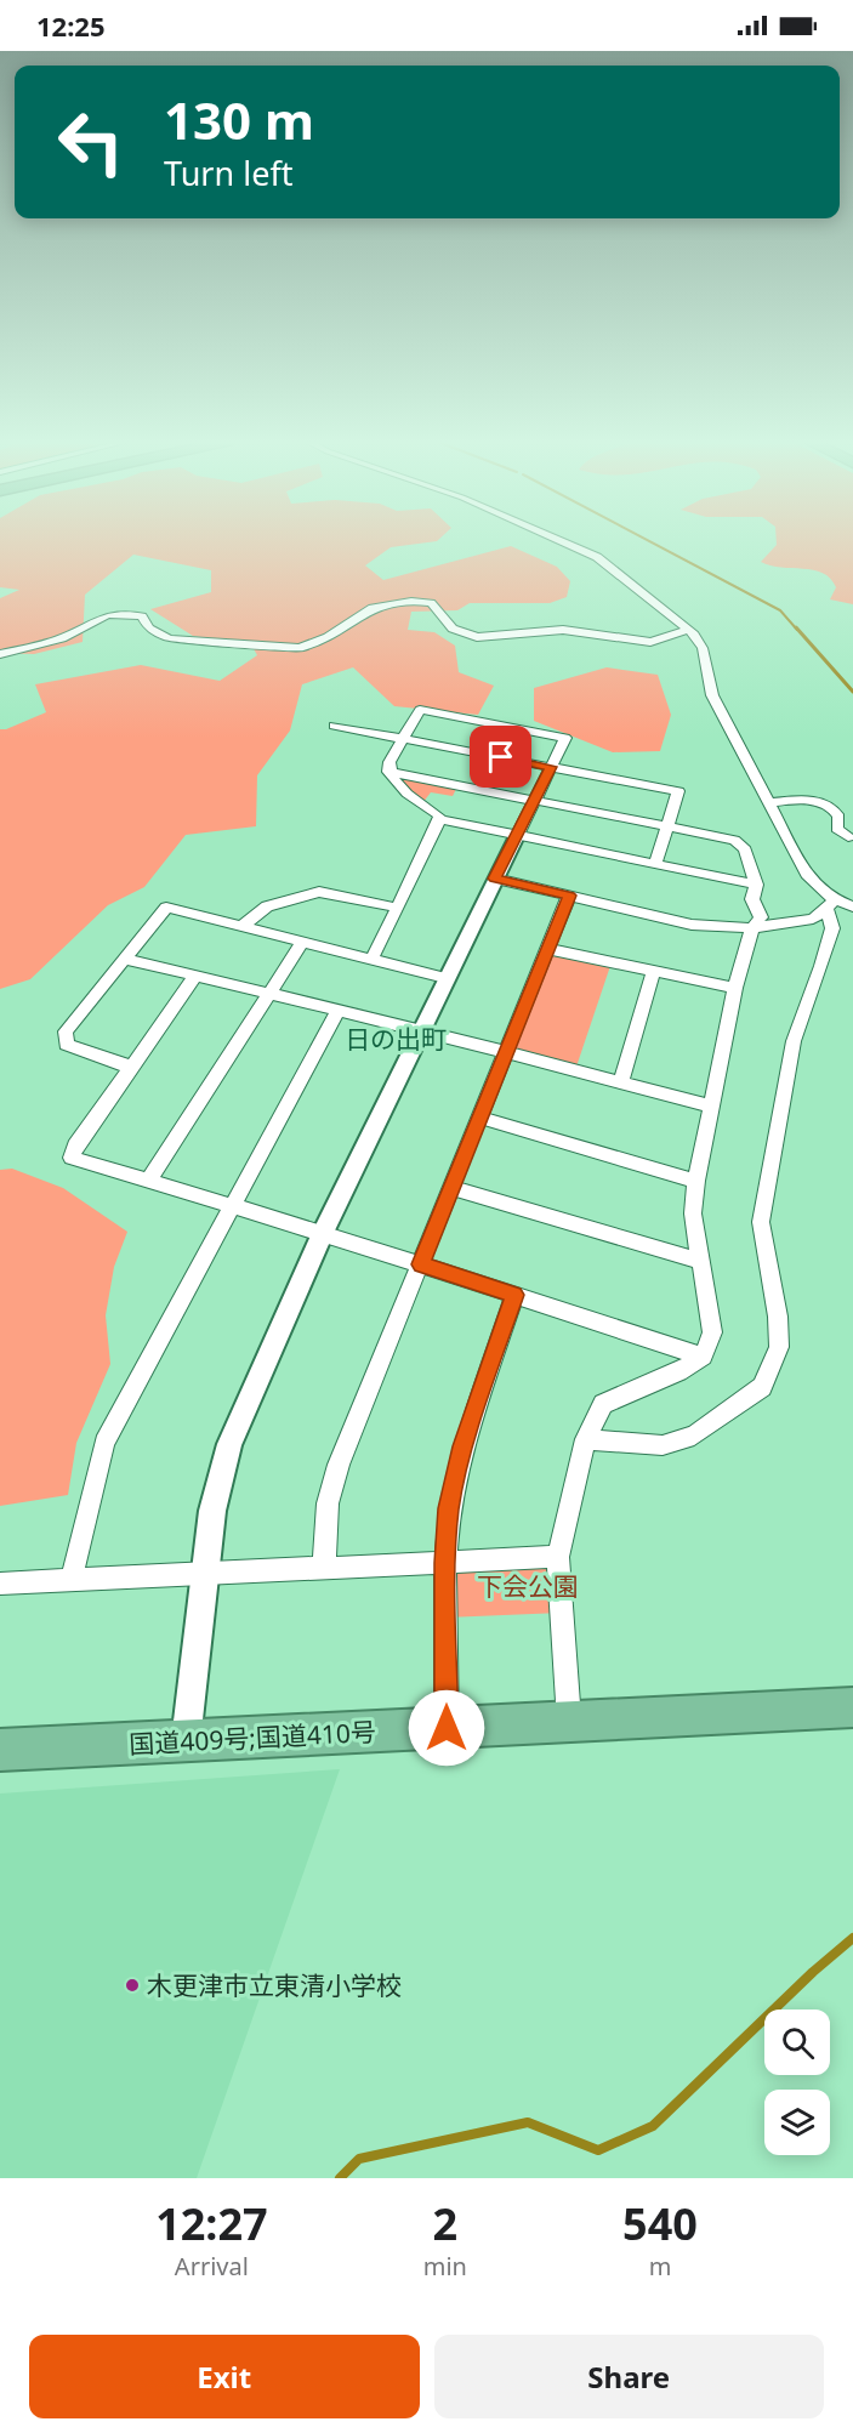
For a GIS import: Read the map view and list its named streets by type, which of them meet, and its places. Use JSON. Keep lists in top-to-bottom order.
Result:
{
  "streets": {
    "highway": ["国道409号;国道410号"]
  },
  "districts": ["日の出町"],
  "parks": ["下会公園"],
  "places": ["木更津市立東清小学校"],
  "page": {
    "status": "12:25",
    "turn": ["130 m", "Turn left"],
    "eta": [
      "12:27",
      "Arrival",
      "2",
      "min",
      "540",
      "m"
    ],
    "buttons": ["Exit", "Share"]
  }
}
